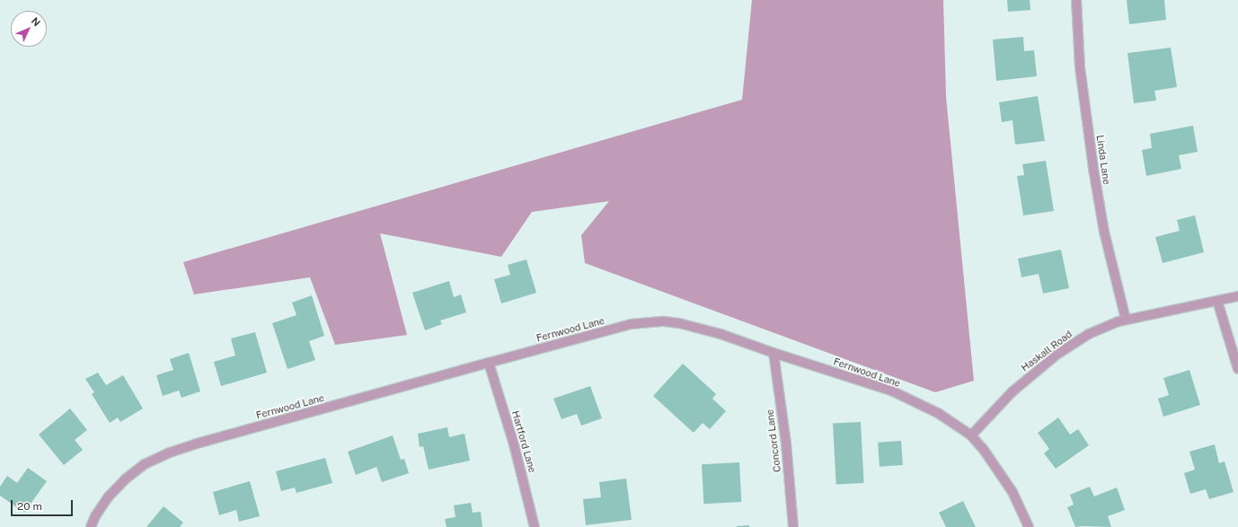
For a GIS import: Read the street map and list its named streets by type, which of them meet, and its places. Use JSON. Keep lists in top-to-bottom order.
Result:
{
  "streets": {
    "street": [
      "Linda Lane",
      "Fernwood Lane",
      "Haskall Road",
      "Concord Lane",
      "Hartford Lane"
    ]
  },
  "crossings": [
    ["Linda Lane", "Haskall Road"],
    ["Fernwood Lane", "Haskall Road"],
    ["Fernwood Lane", "Concord Lane"],
    ["Fernwood Lane", "Hartford Lane"]
  ],
  "scale_bar": "20 m",
  "north": "top right"
}
